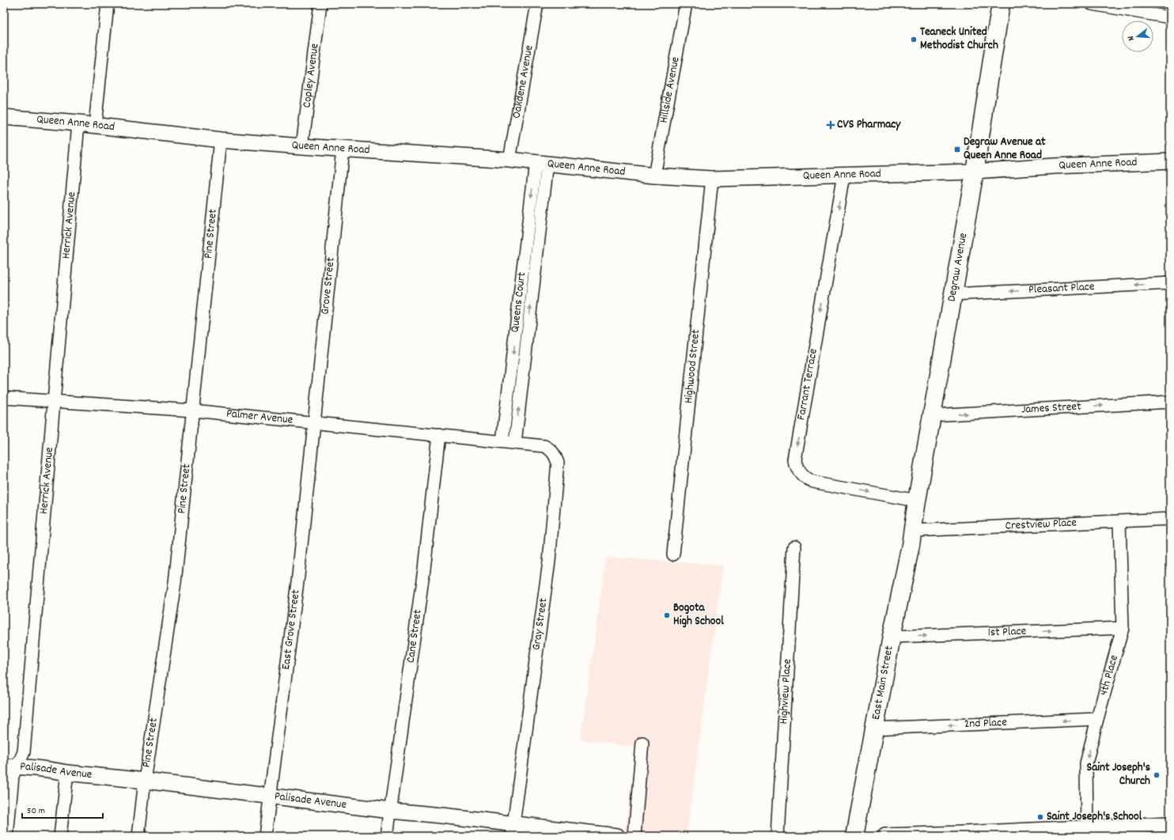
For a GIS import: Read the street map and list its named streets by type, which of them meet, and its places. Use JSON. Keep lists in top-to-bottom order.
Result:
{
  "streets": {
    "main road": ["Degraw Avenue", "East Main Street"],
    "street": [
      "Copley Avenue",
      "Oakdene Avenue",
      "Hillside Avenue",
      "Queen Anne Road",
      "Herrick Avenue",
      "Pine Street",
      "Grove Street",
      "Pleasant Place",
      "Queens Court",
      "Highwood Street",
      "Farrant Terrace",
      "James Street",
      "Palmer Avenue",
      "Crestview Place",
      "Gray Street",
      "East Grove Street",
      "1st Place",
      "Cane Street",
      "4th Place",
      "Highview Place",
      "2nd Place",
      "Palisade Avenue"
    ]
  },
  "crossings": [
    ["Copley Avenue", "Queen Anne Road"],
    ["Oakdene Avenue", "Queen Anne Road"],
    ["Hillside Avenue", "Queen Anne Road"],
    ["Queen Anne Road", "Herrick Avenue"],
    ["Queen Anne Road", "Pine Street"],
    ["Queen Anne Road", "Degraw Avenue"],
    ["Queen Anne Road", "Grove Street"],
    ["Queen Anne Road", "Queens Court"],
    ["Queen Anne Road", "Highwood Street"],
    ["Queen Anne Road", "Farrant Terrace"],
    ["Herrick Avenue", "Palmer Avenue"],
    ["Herrick Avenue", "Palisade Avenue"],
    ["Pine Street", "Palmer Avenue"],
    ["Pine Street", "Palisade Avenue"],
    ["Degraw Avenue", "Pleasant Place"],
    ["Degraw Avenue", "Farrant Terrace"],
    ["Degraw Avenue", "James Street"],
    ["Degraw Avenue", "Crestview Place"],
    ["Degraw Avenue", "East Main Street"],
    ["Grove Street", "Palmer Avenue"],
    ["Grove Street", "East Grove Street"],
    ["Queens Court", "Palmer Avenue"],
    ["Queens Court", "Gray Street"],
    ["Palmer Avenue", "Gray Street"],
    ["Palmer Avenue", "East Grove Street"],
    ["Palmer Avenue", "Cane Street"],
    ["Crestview Place", "4th Place"],
    ["Crestview Place", "East Main Street"],
    ["Gray Street", "Palisade Avenue"],
    ["East Grove Street", "Palisade Avenue"],
    ["1st Place", "4th Place"],
    ["1st Place", "East Main Street"],
    ["Cane Street", "Palisade Avenue"],
    ["4th Place", "2nd Place"],
    ["East Main Street", "2nd Place"]
  ],
  "one_way": [
    "Pleasant Place",
    "James Street",
    "1st Place",
    "4th Place",
    "2nd Place"
  ],
  "places": {
    "other": [
      "Teaneck United Methodist Church",
      "Bogota High School",
      "Saint Joseph's Church",
      "Saint Joseph's School"
    ],
    "health": ["CVS Pharmacy"],
    "transit": ["Degraw Avenue at Queen Anne Road"]
  },
  "scale_bar": "50 m",
  "north": "left"
}
